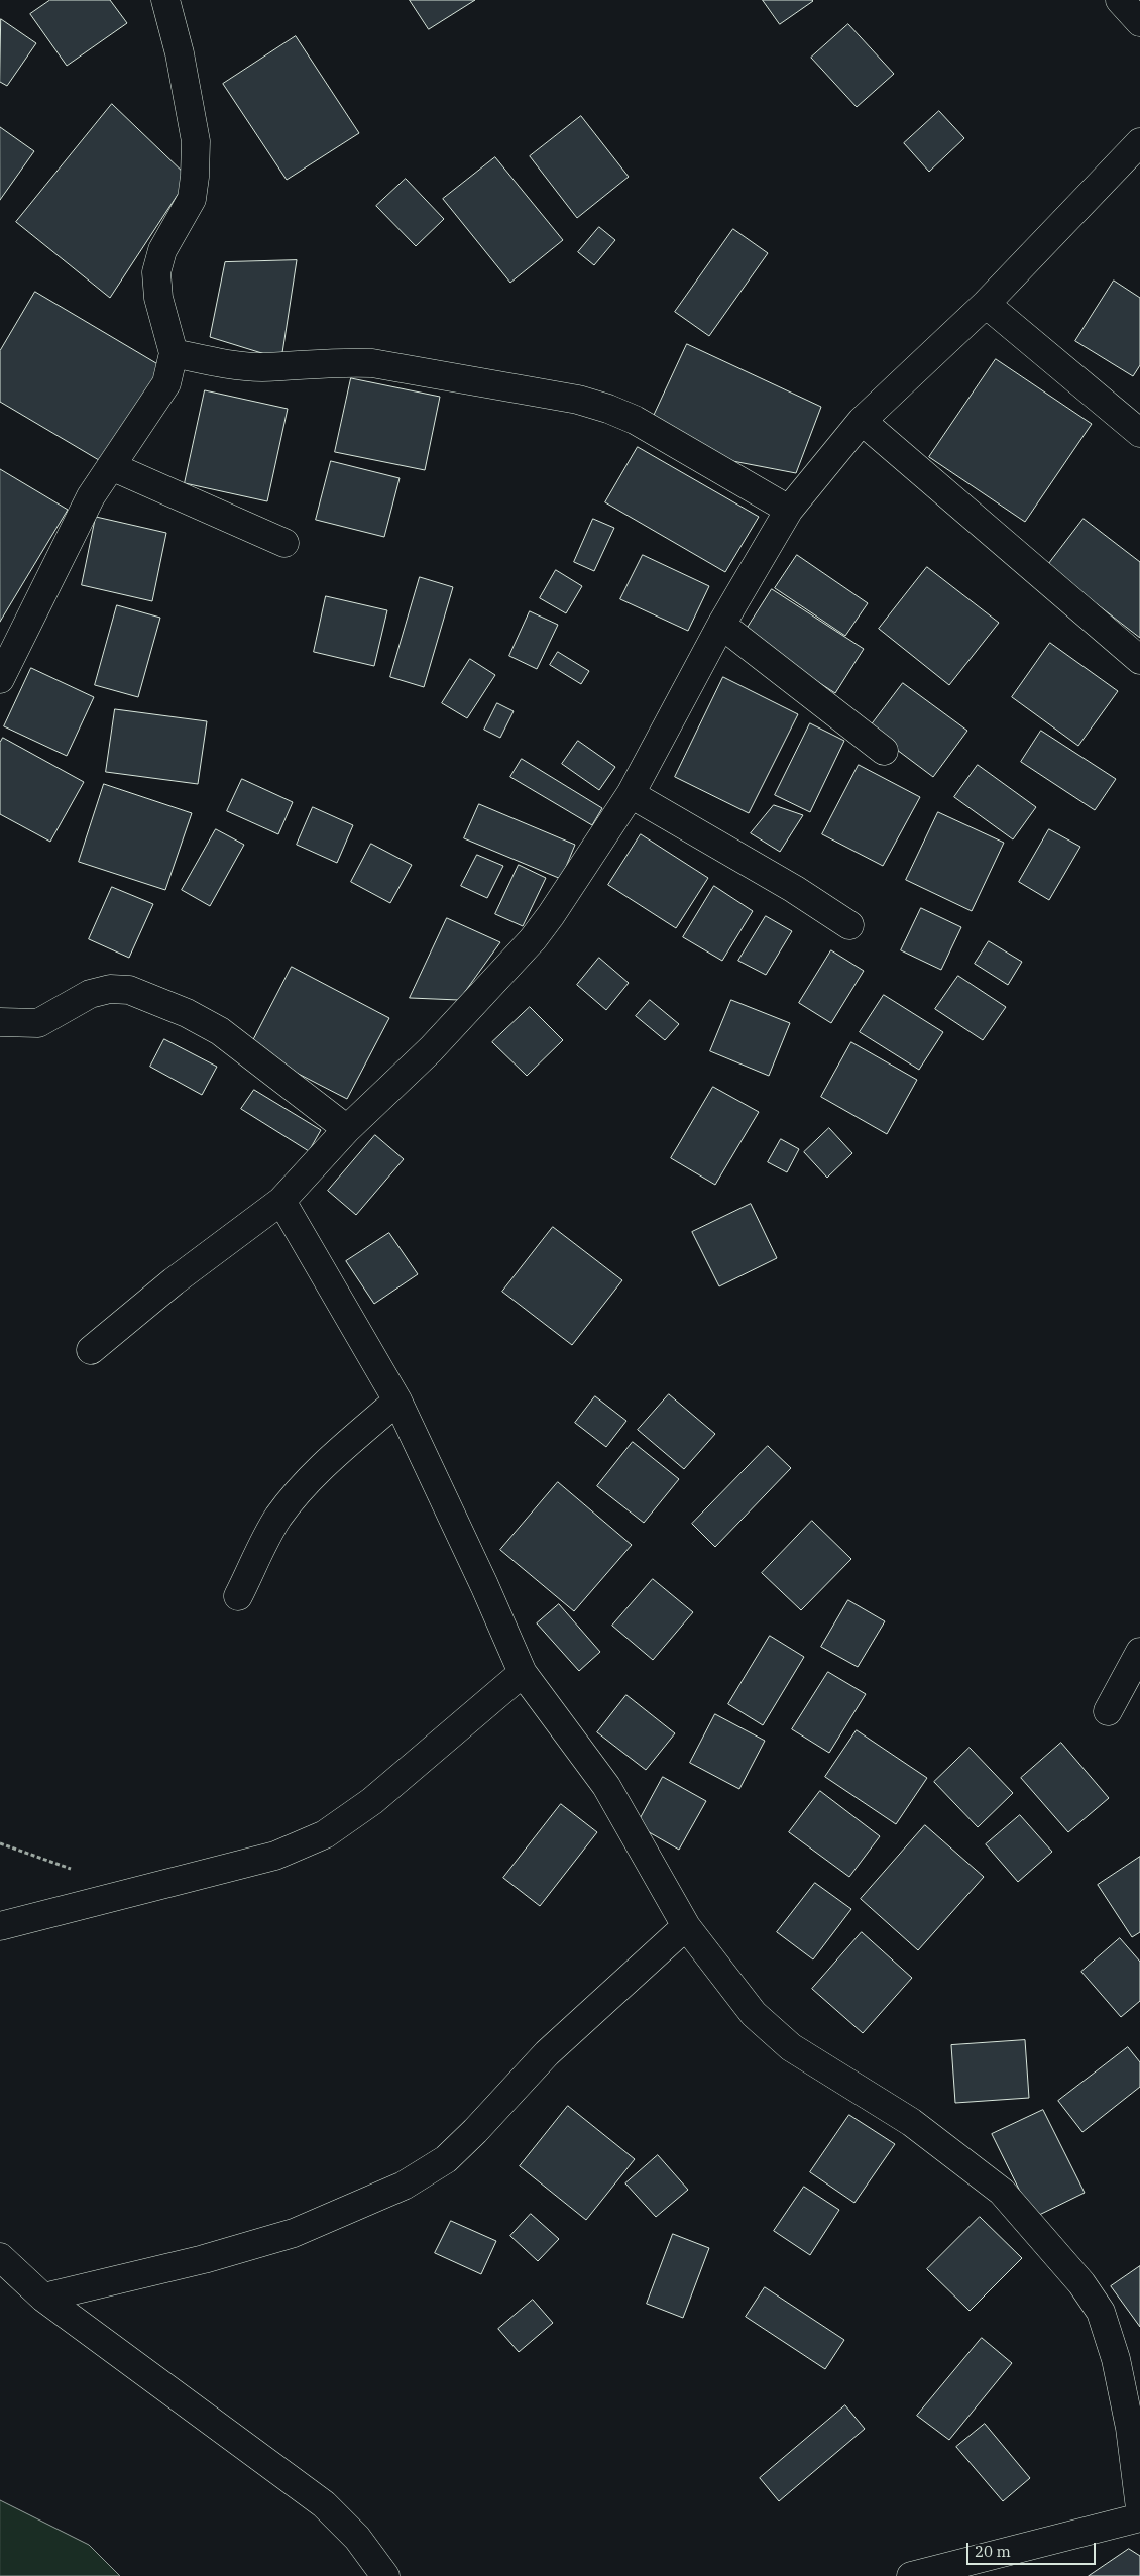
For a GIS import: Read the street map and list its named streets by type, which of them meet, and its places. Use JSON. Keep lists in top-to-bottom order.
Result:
{
  "scale_bar": "20 m"
}
